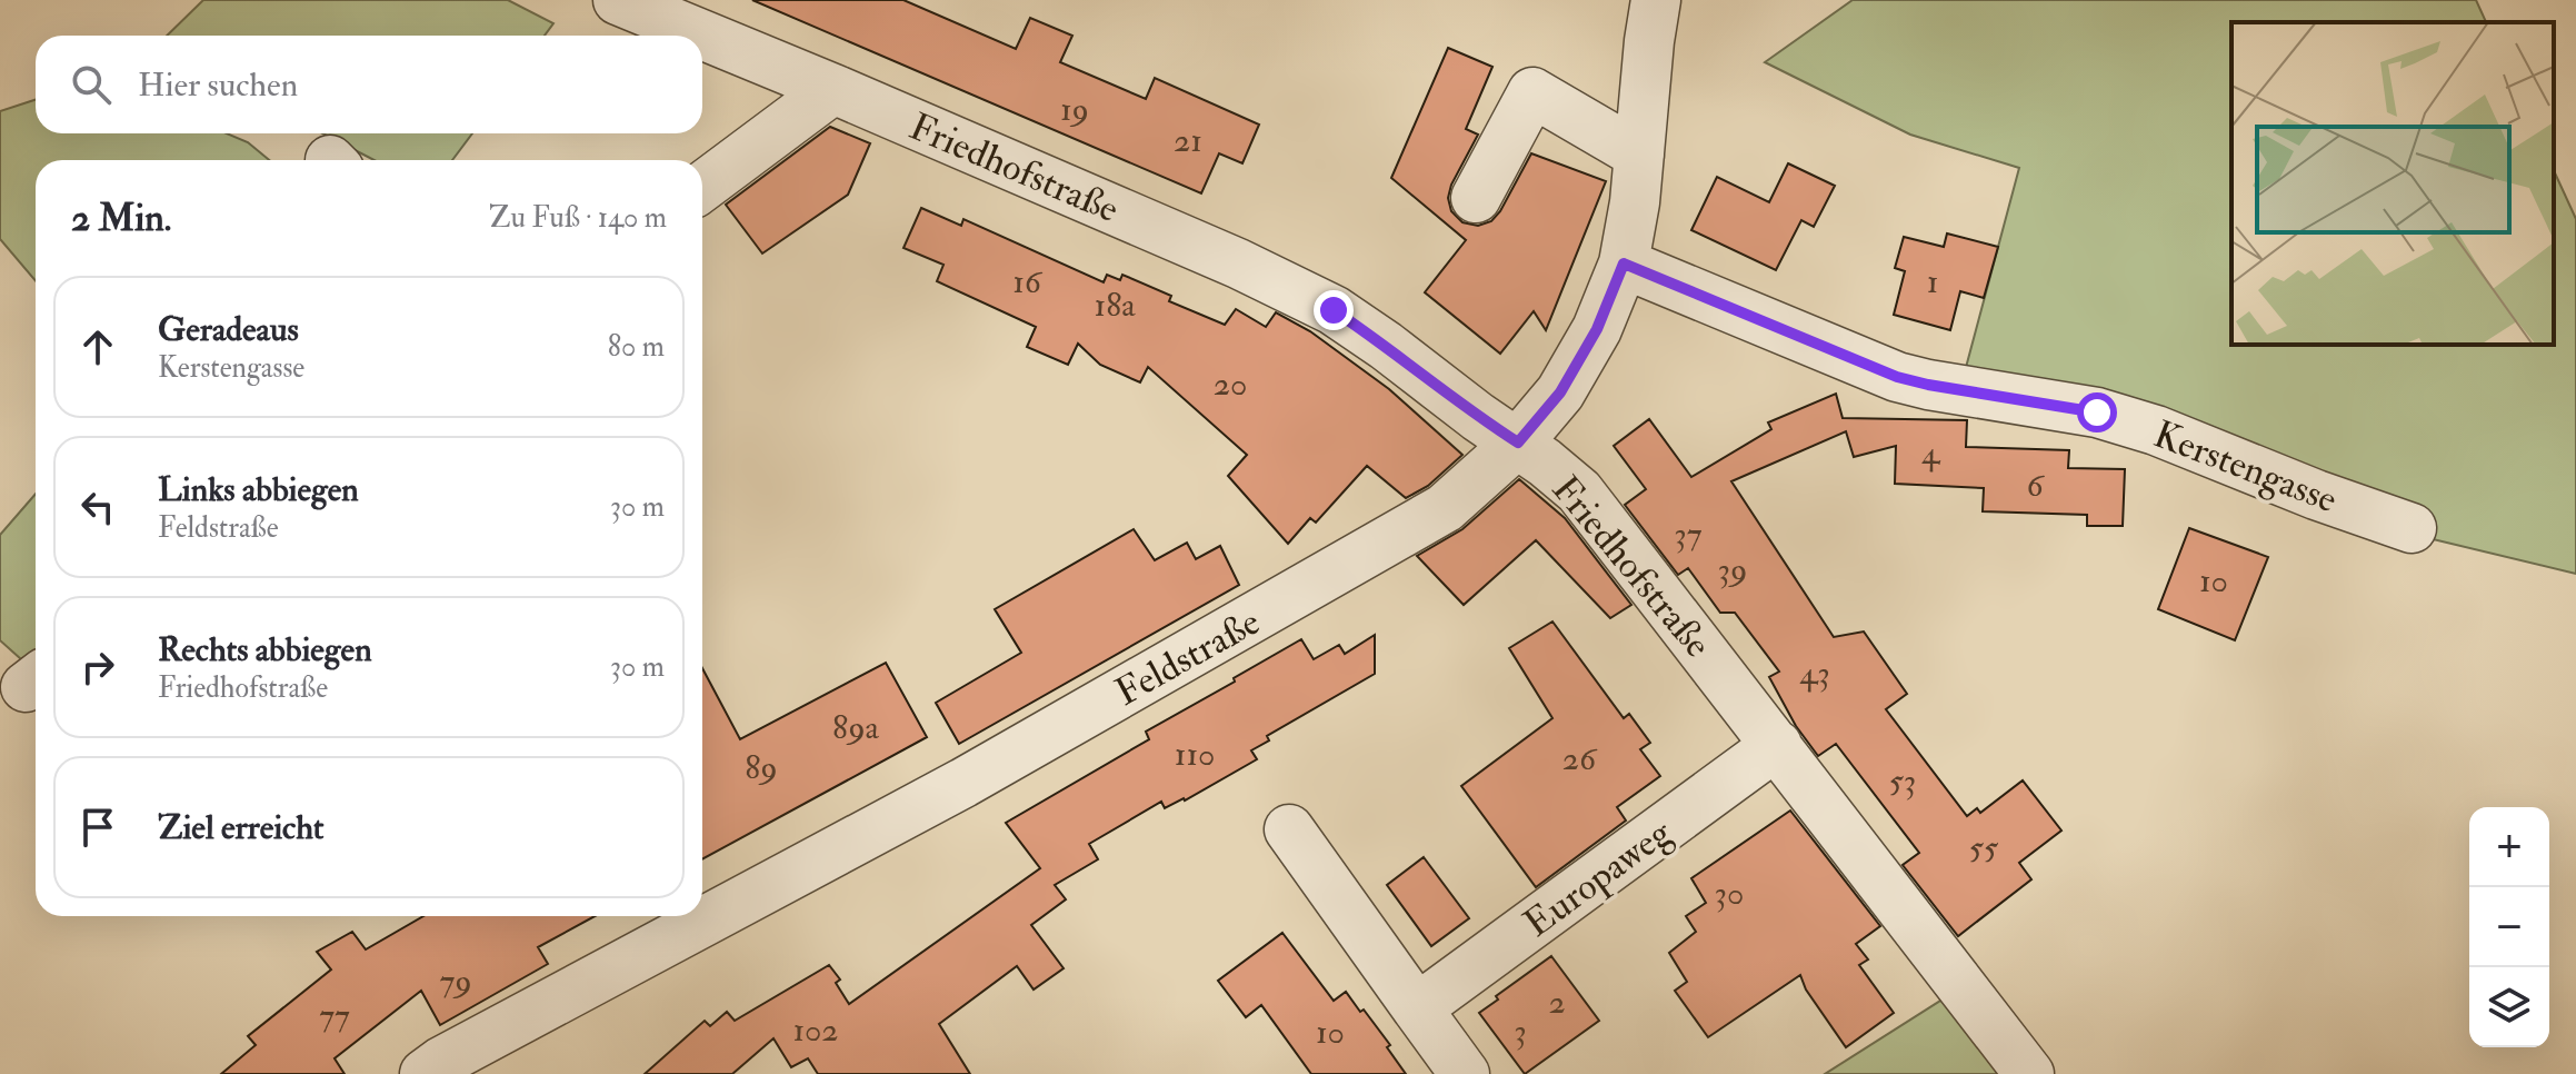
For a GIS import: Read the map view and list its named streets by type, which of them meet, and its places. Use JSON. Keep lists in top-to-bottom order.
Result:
{
  "streets": {
    "street": [
      "Friedhofstraße",
      "Kerstengasse",
      "Feldstraße",
      "Europaweg"
    ]
  },
  "crossings": [
    ["Friedhofstraße", "Feldstraße"],
    ["Friedhofstraße", "Europaweg"],
    ["Kerstengasse", "Feldstraße"]
  ],
  "house_numbers": [
    "19",
    "21",
    "16",
    "1",
    "18a",
    "20",
    "4",
    "6",
    "37",
    "39",
    "10",
    "43",
    "89a",
    "110",
    "26",
    "89",
    "53",
    "55",
    "30",
    "79",
    "2",
    "77",
    "102",
    "3",
    "10"
  ],
  "page": {
    "search": "Hier suchen",
    "heading": ["2 Min.", "Zu Fuß · 140 m"],
    "list": [
      ["Geradeaus", "Kerstengasse", "80 m"],
      ["Links abbiegen", "Feldstraße", "30 m"],
      ["Rechts abbiegen", "Friedhofstraße", "30 m"],
      "Ziel erreicht"
    ],
    "map_buttons": ["+", "−"]
  }
}
